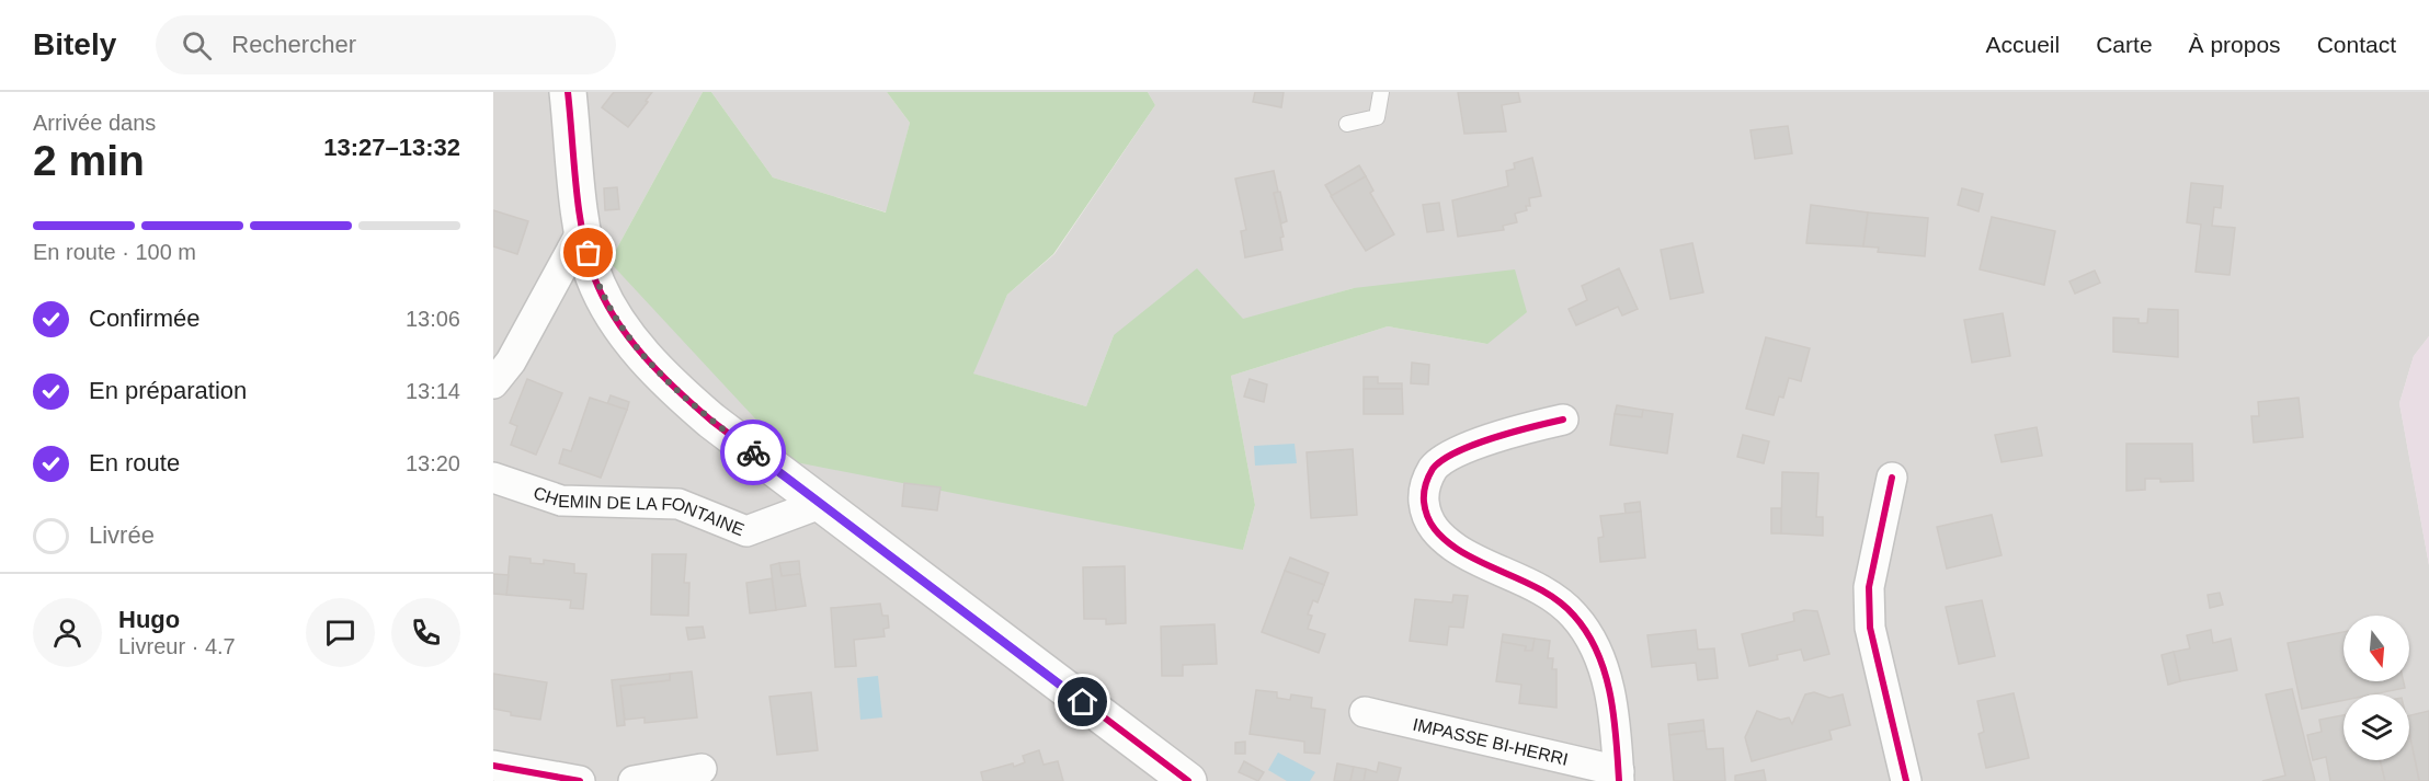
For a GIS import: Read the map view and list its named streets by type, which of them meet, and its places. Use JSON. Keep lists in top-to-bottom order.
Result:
{
  "streets": {
    "street": ["CHEMIN DE LA FONTAINE", "IMPASSE BI-HERRI"]
  },
  "north": "bottom",
  "page": {
    "header": "Bitely",
    "search": "Rechercher",
    "nav": [
      "Accueil",
      "Carte",
      "À propos",
      "Contact"
    ],
    "heading": ["2 min", "Arrivée dans", "13:27–13:32"],
    "panel": ["Hugo", "Livreur · 4.7"],
    "bar": "En route · 100 m",
    "list": [
      ["Confirmée", "13:06"],
      ["En préparation", "13:14"],
      ["En route", "13:20"],
      "Livrée"
    ]
  }
}
